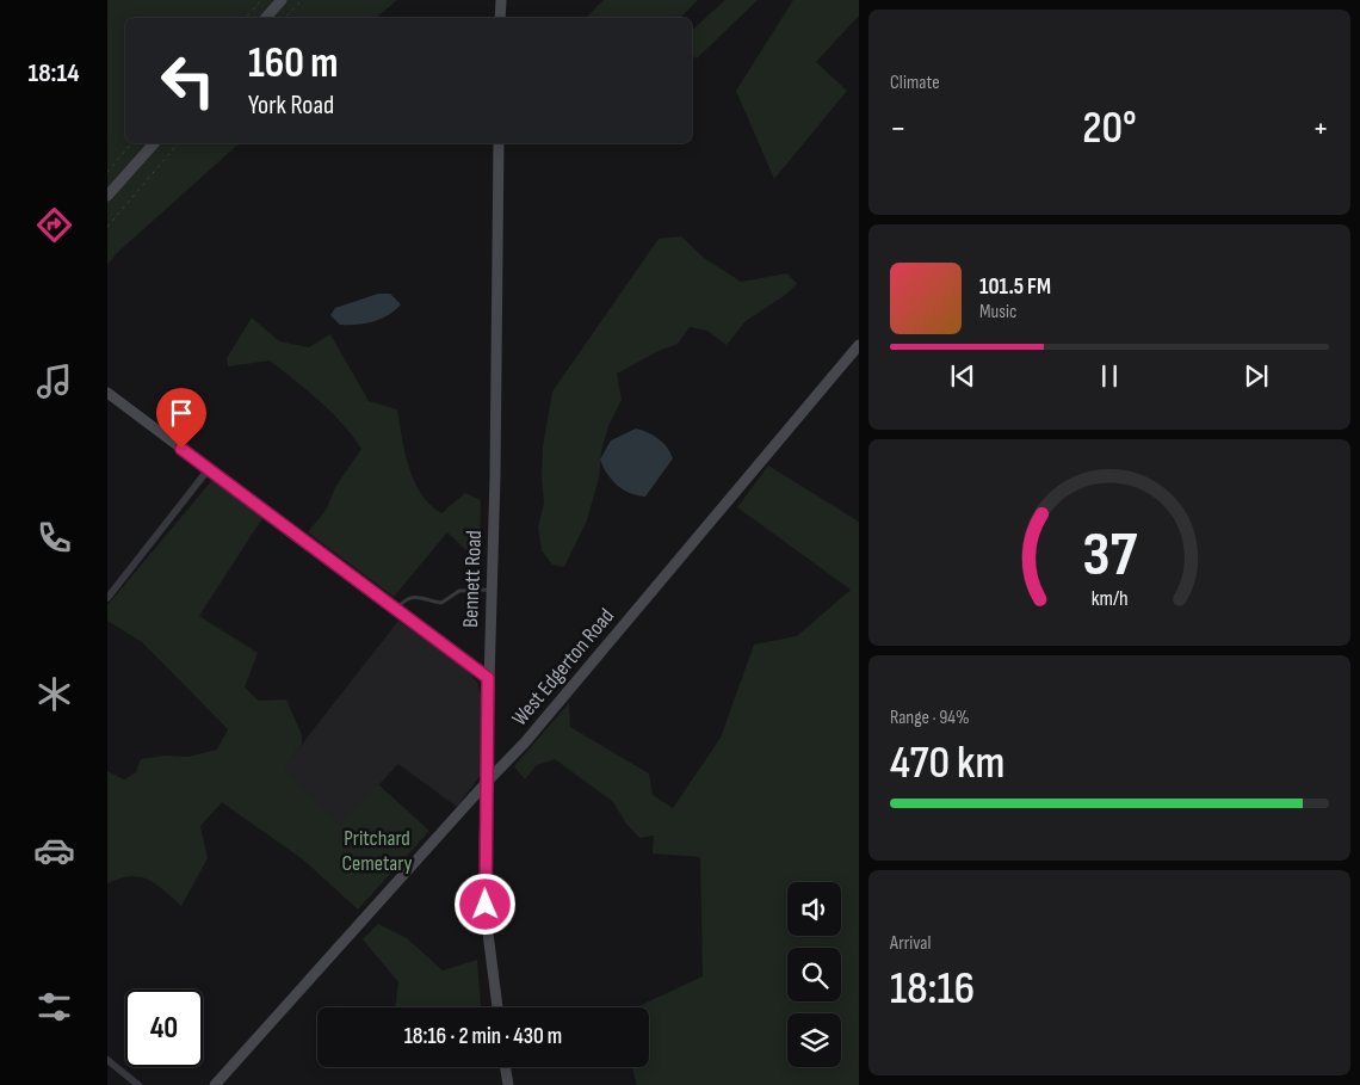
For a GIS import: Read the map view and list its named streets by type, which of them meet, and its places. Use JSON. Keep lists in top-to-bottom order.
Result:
{
  "streets": {
    "street": ["Bennett Road", "West Edgerton Road"]
  },
  "crossings": [
    ["Bennett Road", "West Edgerton Road"]
  ],
  "parks": ["Pritchard Cemetary"],
  "page": {
    "tabs": "18:14",
    "tile": [
      "Climate",
      ["Range · 94%", "470 km"],
      ["Arrival", "18:16"]
    ],
    "turn": ["160 m", "York Road"],
    "heat": ["−", "20°", "+"],
    "song": ["101.5 FM", "Music"],
    "limit": "40",
    "trip": "18:16 · 2 min · 430 m",
    "gauge": ["37", "km/h"]
  }
}
